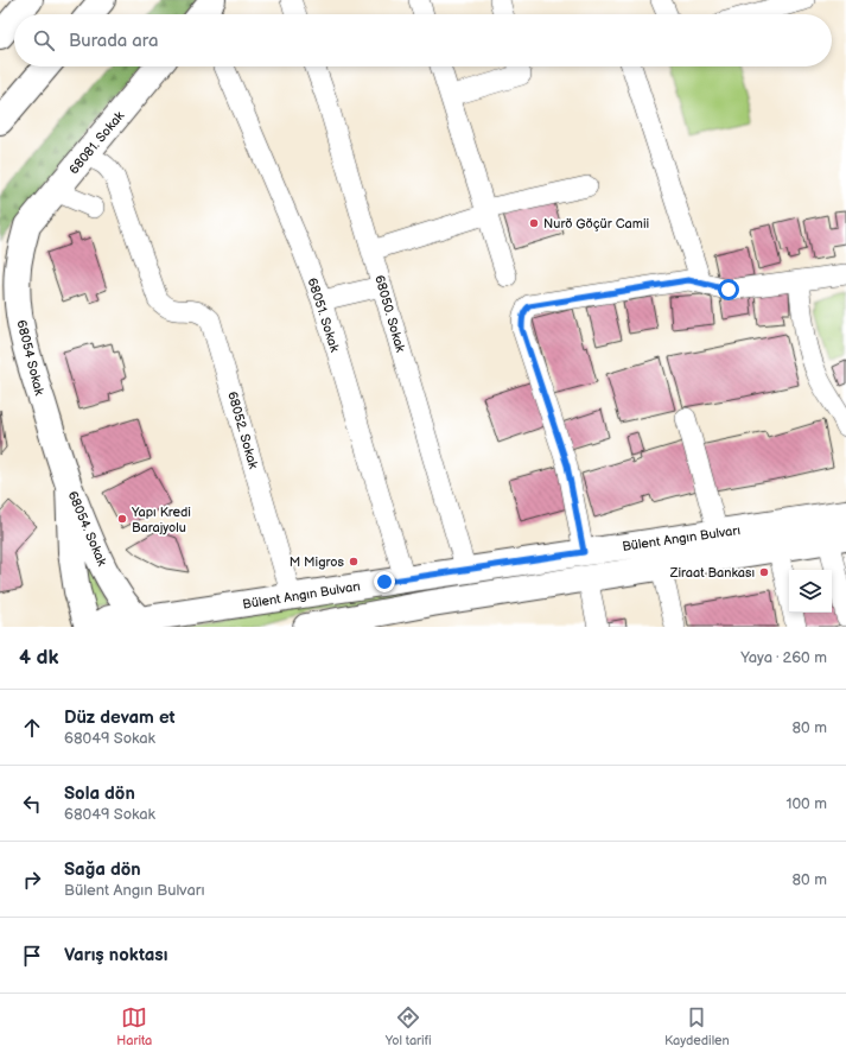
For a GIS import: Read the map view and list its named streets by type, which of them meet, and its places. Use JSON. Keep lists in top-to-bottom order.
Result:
{
  "streets": {
    "main road": [
      "68081. Sokak",
      "68054 Sokak",
      "68054. Sokak",
      "Bülent Angın Bulvarı"
    ],
    "street": ["68050. Sokak", "68051. Sokak", "68052. Sokak"]
  },
  "crossings": [
    ["68081. Sokak", "68054 Sokak"],
    ["68081. Sokak", "68052. Sokak"],
    ["68050. Sokak", "Bülent Angın Bulvarı"],
    ["68051. Sokak", "Bülent Angın Bulvarı"],
    ["68054 Sokak", "68054. Sokak"],
    ["68052. Sokak", "Bülent Angın Bulvarı"],
    ["68054. Sokak", "Bülent Angın Bulvarı"]
  ],
  "places": [
    "Nurö Göçür Camii",
    "Yapı Kredi Barajyolu",
    "M Migros",
    "Ziraat Bankası"
  ],
  "page": {
    "search": "Burada ara",
    "heading": ["4 dk", "Yaya · 260 m"],
    "list": [
      ["Düz devam et", "68049 Sokak", "80 m"],
      ["Sola dön", "68049 Sokak", "100 m"],
      ["Sağa dön", "Bülent Angın Bulvarı", "80 m"],
      "Varış noktası"
    ],
    "nav": ["Harita", "Yol tarifi", "Kaydedilen"]
  }
}
